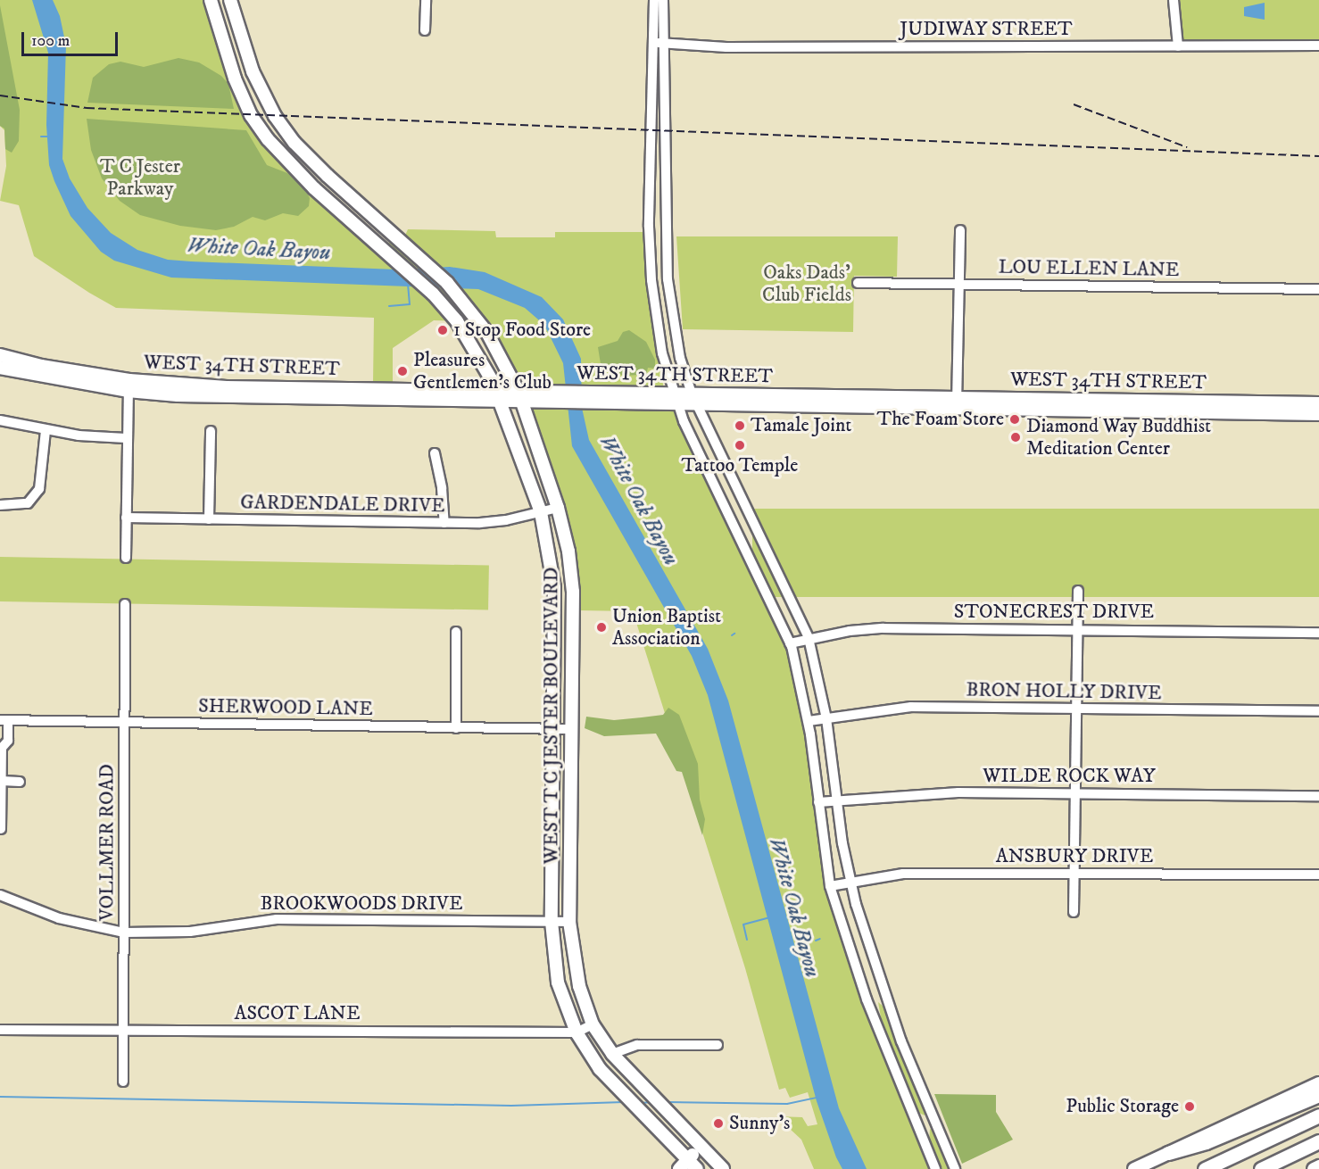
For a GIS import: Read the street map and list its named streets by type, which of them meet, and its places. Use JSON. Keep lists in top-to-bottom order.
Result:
{
  "streets": {
    "main road": ["WEST 34TH STREET", "WEST T C JESTER BOULEVARD"],
    "street": [
      "JUDIWAY STREET",
      "LOU ELLEN LANE",
      "GARDENDALE DRIVE",
      "STONECREST DRIVE",
      "BRON HOLLY DRIVE",
      "SHERWOOD LANE",
      "WILDE ROCK WAY",
      "VOLLMER ROAD",
      "ANSBURY DRIVE",
      "BROOKWOODS DRIVE",
      "ASCOT LANE"
    ]
  },
  "crossings": [
    ["WEST 34TH STREET", "WEST T C JESTER BOULEVARD"],
    ["GARDENDALE DRIVE", "WEST T C JESTER BOULEVARD"],
    ["SHERWOOD LANE", "WEST T C JESTER BOULEVARD"],
    ["SHERWOOD LANE", "VOLLMER ROAD"],
    ["WEST T C JESTER BOULEVARD", "BROOKWOODS DRIVE"],
    ["WEST T C JESTER BOULEVARD", "ASCOT LANE"],
    ["VOLLMER ROAD", "BROOKWOODS DRIVE"],
    ["VOLLMER ROAD", "ASCOT LANE"]
  ],
  "water": ["White Oak Bayou"],
  "parks": ["T C Jester Parkway", "Oaks Dads' Club Fields"],
  "places": [
    "1 Stop Food Store",
    "Pleasures Gentlemen's Club",
    "The Foam Store",
    "Tamale Joint",
    "Diamond Way Buddhist Meditation Center",
    "Tattoo Temple",
    "Union Baptist Association",
    "Public Storage",
    "Sunny's"
  ],
  "scale_bar": "100 m"
}
